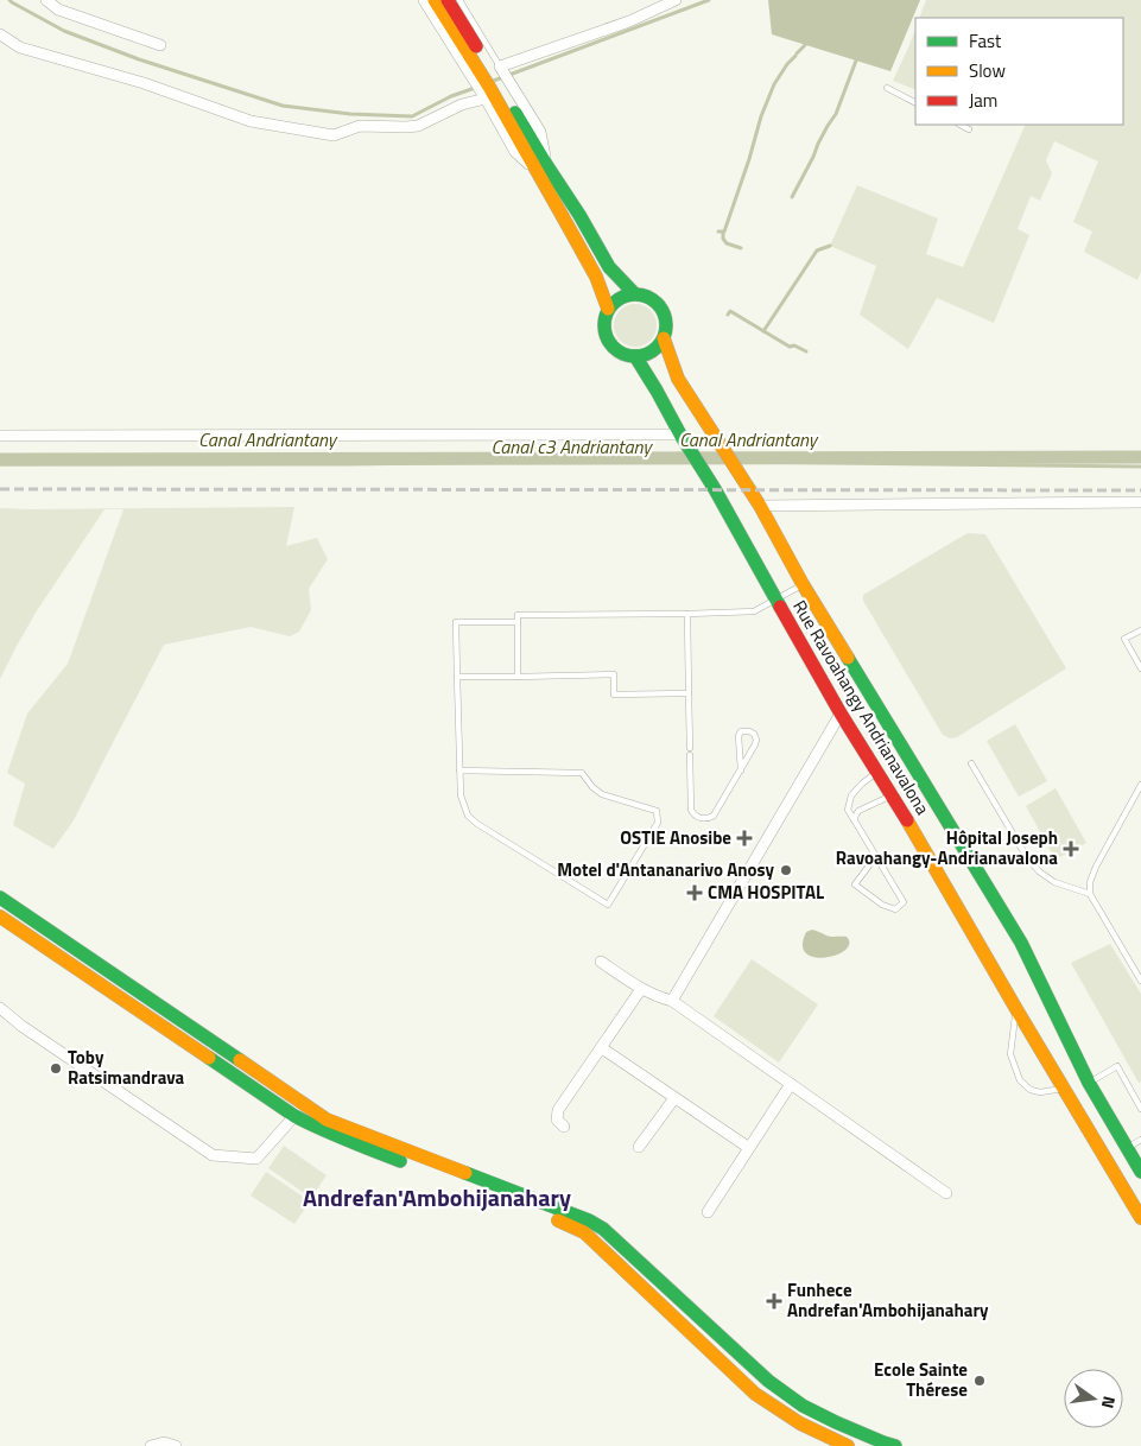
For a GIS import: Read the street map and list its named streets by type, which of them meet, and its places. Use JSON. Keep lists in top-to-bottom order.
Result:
{
  "streets": {
    "main road": ["Rue Ravoahangy Andrianavalona"]
  },
  "districts": ["Andrefan'Ambohijanahary"],
  "water": ["Canal Andriantany", "Canal c3 Andriantany"],
  "places": {
    "health": [
      "OSTIE Anosibe",
      "Hôpital Joseph Ravoahangy-Andrianavalona",
      "CMA HOSPITAL",
      "Funhece Andrefan'Ambohijanahary"
    ],
    "other": ["Motel d'Antananarivo Anosy", "Toby Ratsimandrava", "Ecole Sainte Thérese"]
  },
  "legend": ["Fast", "Slow", "Jam"],
  "north": "right"
}
